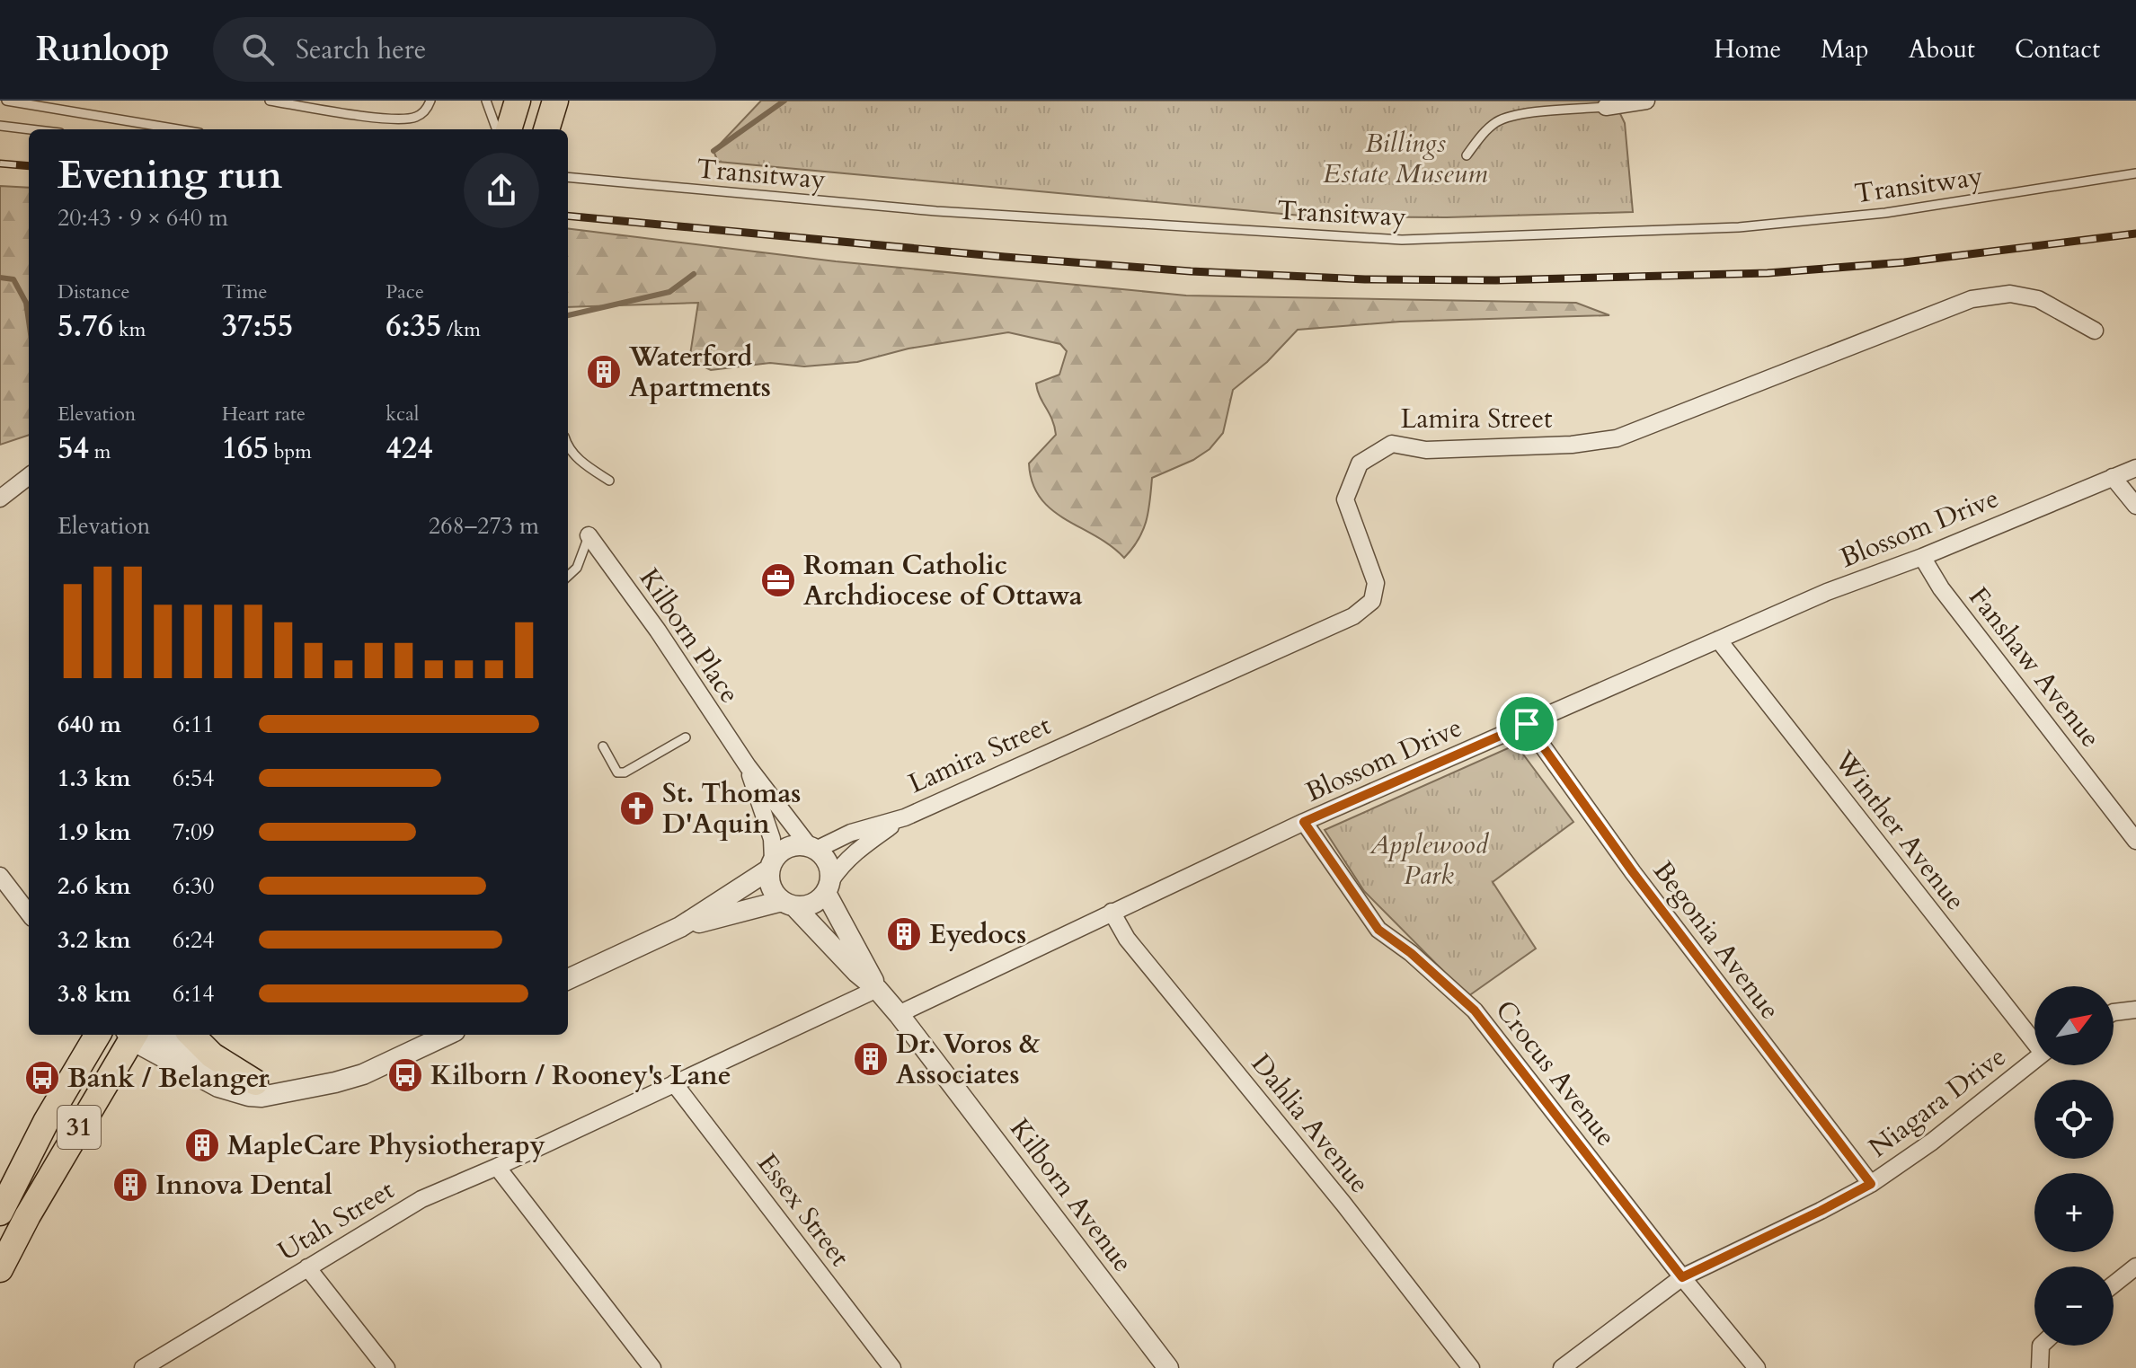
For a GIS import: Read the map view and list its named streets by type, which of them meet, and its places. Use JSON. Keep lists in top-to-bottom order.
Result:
{
  "streets": {
    "main road": ["31"],
    "street": [
      "Lamira Street",
      "Blossom Drive",
      "Kilborn Place",
      "Fanshaw Avenue",
      "Winther Avenue",
      "Begonia Avenue",
      "Crocus Avenue",
      "Niagara Drive",
      "Dahlia Avenue",
      "Kilborn Avenue",
      "Essex Street",
      "Utah Street"
    ],
    "lane": ["Transitway"]
  },
  "crossings": [
    ["Lamira Street", "Kilborn Place"],
    ["Lamira Street", "Kilborn Avenue"],
    ["Blossom Drive", "Fanshaw Avenue"],
    ["Blossom Drive", "Winther Avenue"],
    ["Blossom Drive", "Begonia Avenue"],
    ["Blossom Drive", "Crocus Avenue"],
    ["Blossom Drive", "Dahlia Avenue"],
    ["Blossom Drive", "Kilborn Avenue"],
    ["Kilborn Place", "Kilborn Avenue"],
    ["Begonia Avenue", "Niagara Drive"],
    ["Crocus Avenue", "Niagara Drive"],
    ["Kilborn Avenue", "Utah Street"],
    ["Essex Street", "Utah Street"]
  ],
  "parks": ["Billings Estate Museum", "Applewood Park"],
  "places": {
    "building": [
      "Waterford Apartments",
      "Eyedocs",
      "Dr. Voros & Associates",
      "MapleCare Physiotherapy",
      "Innova Dental"
    ],
    "office": ["Roman Catholic Archdiocese of Ottawa"],
    "church": ["St. Thomas D'Aquin"],
    "bus stop": ["Kilborn / Rooney's Lane", "Bank / Belanger"]
  },
  "north": "top right",
  "page": {
    "header": "Runloop",
    "search": "Search here",
    "nav": [
      "Home",
      "Map",
      "About",
      "Contact"
    ],
    "heading": ["Evening run", "20:43 · 9 × 640 m"],
    "stats": [
      ["Distance", "5.76 km"],
      ["Time", "37:55"],
      ["Pace", "6:35 /km"],
      ["Elevation", "54 m"],
      ["Heart rate", "165 bpm"],
      ["kcal", "424"]
    ],
    "chart": ["Elevation", "268–273 m"],
    "list": [
      {
        "name": "640 m",
        "note": "6:11"
      },
      {
        "name": "1.3 km",
        "note": "6:54"
      },
      {
        "name": "1.9 km",
        "note": "7:09"
      },
      {
        "name": "2.6 km",
        "note": "6:30"
      },
      {
        "name": "3.2 km",
        "note": "6:24"
      },
      {
        "name": "3.8 km",
        "note": "6:14"
      }
    ],
    "map_buttons": ["+", "−"]
  }
}
